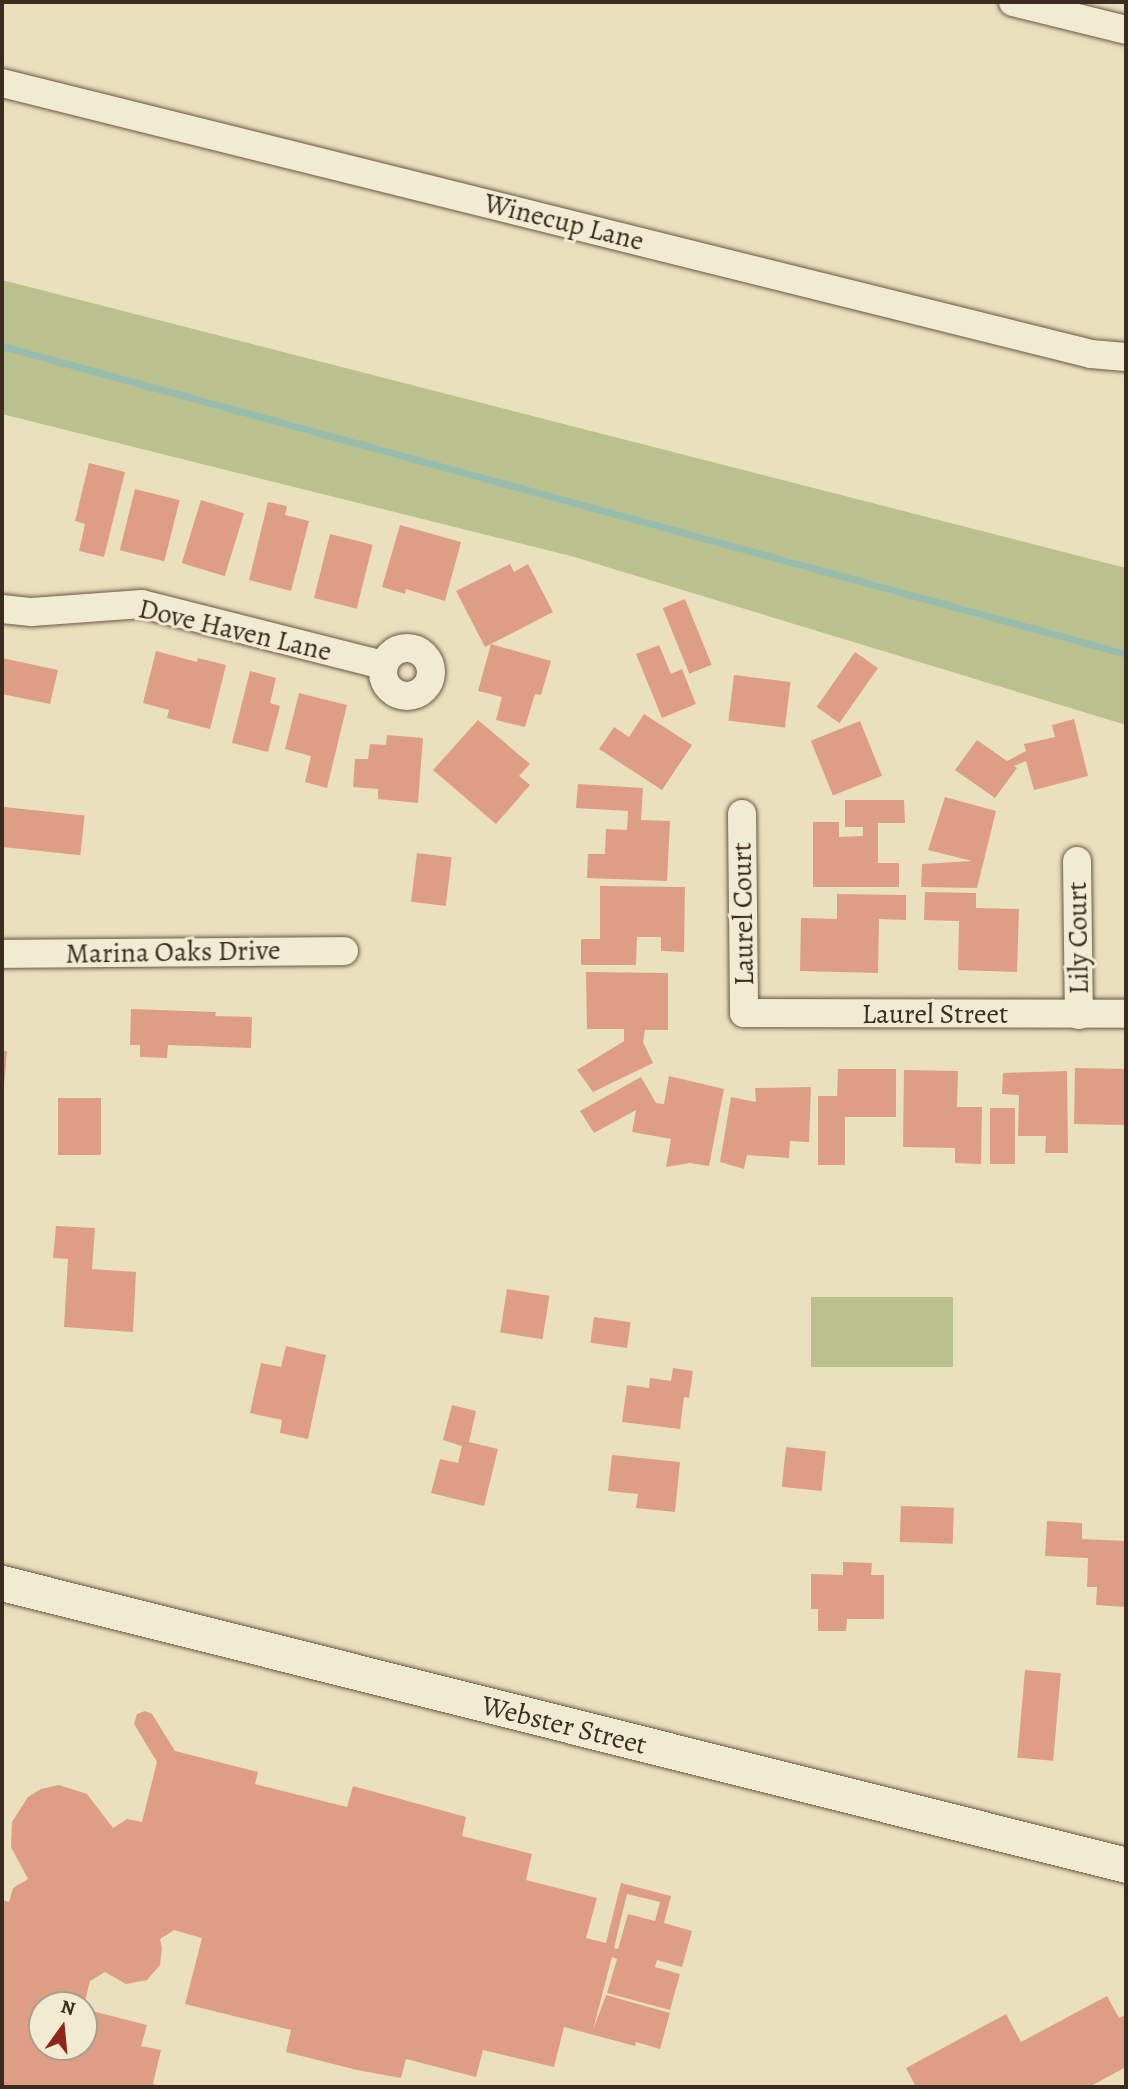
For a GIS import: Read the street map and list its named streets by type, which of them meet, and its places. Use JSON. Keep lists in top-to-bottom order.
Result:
{
  "streets": {
    "street": [
      "Winecup Lane",
      "Dove Haven Lane",
      "Laurel Court",
      "Lily Court",
      "Marina Oaks Drive",
      "Laurel Street",
      "Webster Street"
    ]
  },
  "crossings": [
    ["Laurel Court", "Laurel Street"],
    ["Lily Court", "Laurel Street"]
  ],
  "north": "top"
}
